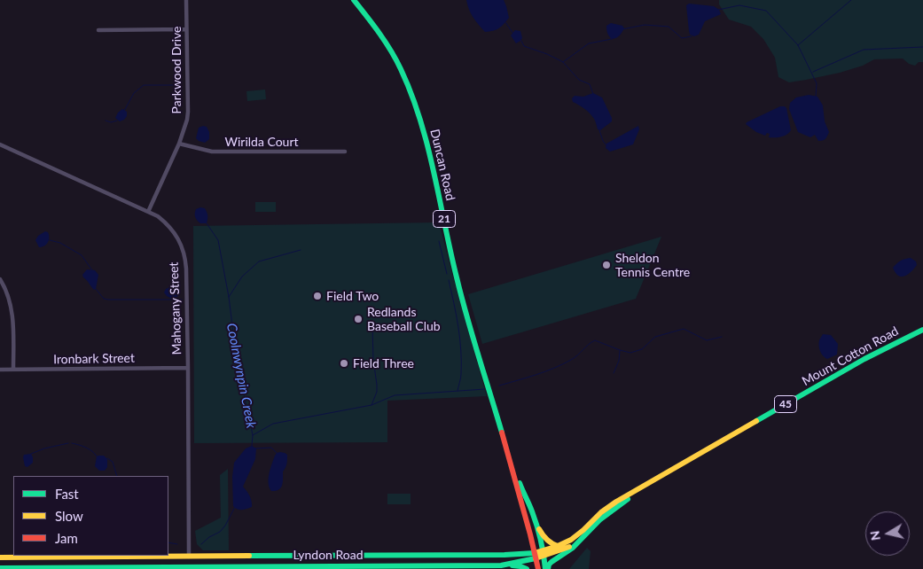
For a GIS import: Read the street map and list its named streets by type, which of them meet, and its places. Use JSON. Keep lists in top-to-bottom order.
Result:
{
  "streets": {
    "main road": [
      "Duncan Road",
      "21",
      "Mount Cotton Road",
      "45",
      "Lyndon Road"
    ],
    "street": [
      "Parkwood Drive",
      "Wirilda Court",
      "Mahogany Street",
      "Ironbark Street"
    ]
  },
  "crossings": [
    ["Parkwood Drive", "Wirilda Court"],
    ["Parkwood Drive", "Mahogany Street"],
    ["Duncan Road", "21"],
    ["Duncan Road", "Mount Cotton Road"],
    ["Duncan Road", "Lyndon Road"],
    ["21", "Mount Cotton Road"],
    ["21", "Lyndon Road"],
    ["Mahogany Street", "Ironbark Street"],
    ["Mahogany Street", "Lyndon Road"],
    ["Mount Cotton Road", "Lyndon Road"]
  ],
  "water": ["Coolnwynpin Creek"],
  "places": [
    "Sheldon Tennis Centre",
    "Field Two",
    "Redlands Baseball Club",
    "Field Three"
  ],
  "legend": ["Fast", "Slow", "Jam"],
  "north": "left"
}
